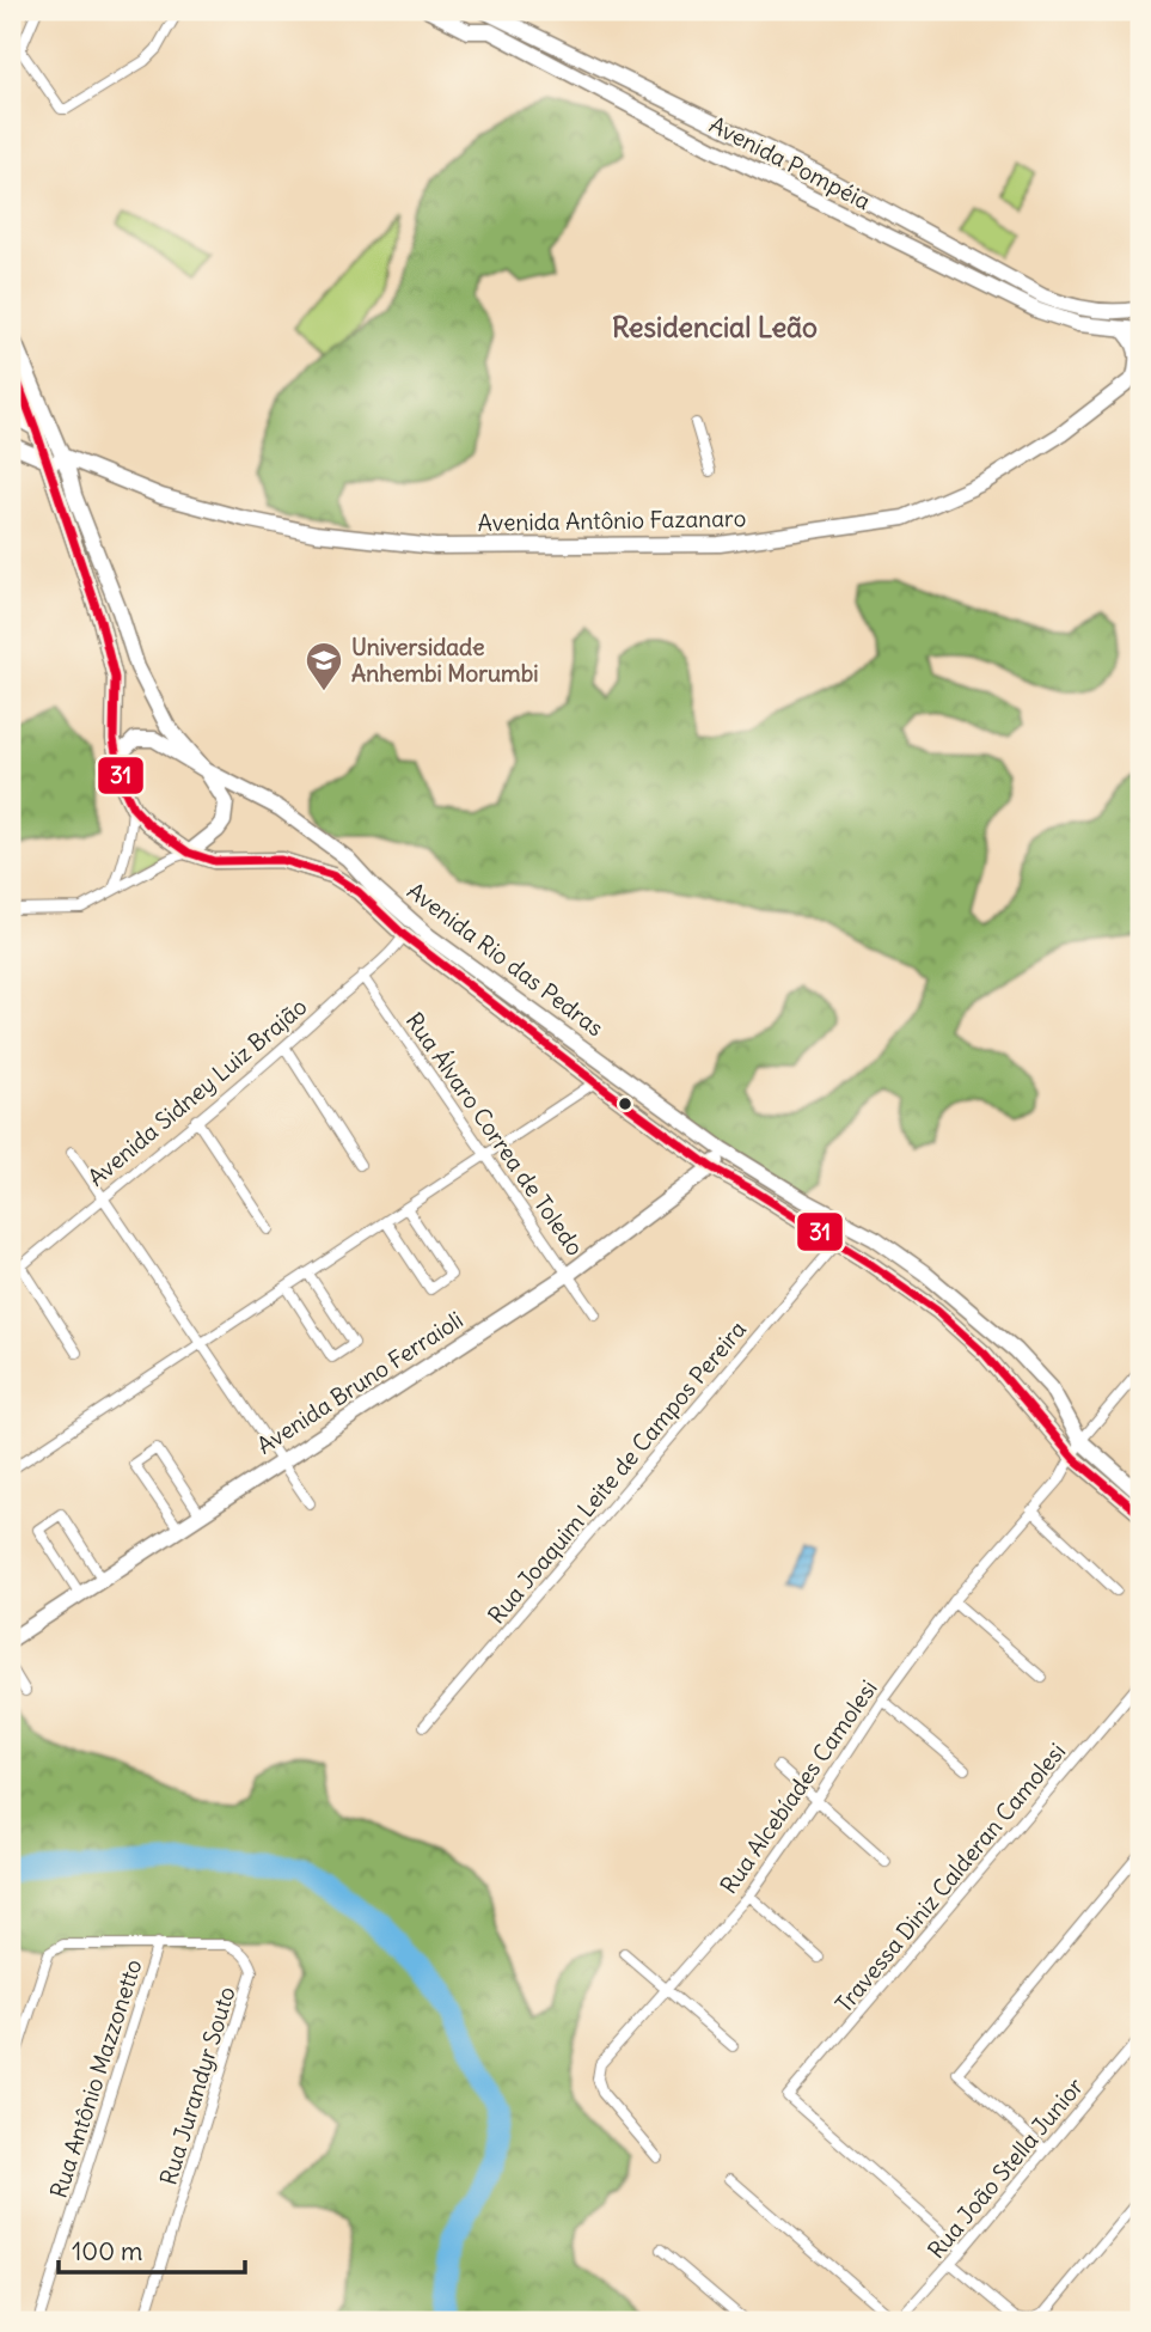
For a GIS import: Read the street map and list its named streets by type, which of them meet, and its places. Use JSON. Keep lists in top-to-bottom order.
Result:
{
  "streets": {
    "street": [
      "Avenida Pompéia",
      "Avenida Antônio Fazanaro",
      "Avenida Rio das Pedras",
      "Avenida Sidney Luiz Brajão",
      "Rua Álvaro Correa de Toledo",
      "Avenida Bruno Ferraioli",
      "Rua Joaquim Leite de Campos Pereira",
      "Rua Alcebíades Camolesi",
      "Travessa Diniz Calderan Camolesi",
      "Rua Antônio Mazzonetto",
      "Rua Jurandyr Souto",
      "Rua João Stella Junior"
    ]
  },
  "crossings": [
    ["Avenida Antônio Fazanaro", "Avenida Rio das Pedras"],
    ["Avenida Rio das Pedras", "Avenida Sidney Luiz Brajão"],
    ["Avenida Rio das Pedras", "Avenida Bruno Ferraioli"],
    ["Avenida Rio das Pedras", "Rua Joaquim Leite de Campos Pereira"],
    ["Avenida Rio das Pedras", "Rua Alcebíades Camolesi"],
    ["Avenida Sidney Luiz Brajão", "Rua Álvaro Correa de Toledo"],
    ["Rua Álvaro Correa de Toledo", "Avenida Bruno Ferraioli"],
    ["Travessa Diniz Calderan Camolesi", "Rua João Stella Junior"],
    ["Rua Antônio Mazzonetto", "Rua Jurandyr Souto"]
  ],
  "districts": ["Residencial Leão"],
  "places": {
    "school or university": ["Universidade Anhembi Morumbi"]
  },
  "lines": ["transit line 31"],
  "scale_bar": "100 m"
}
